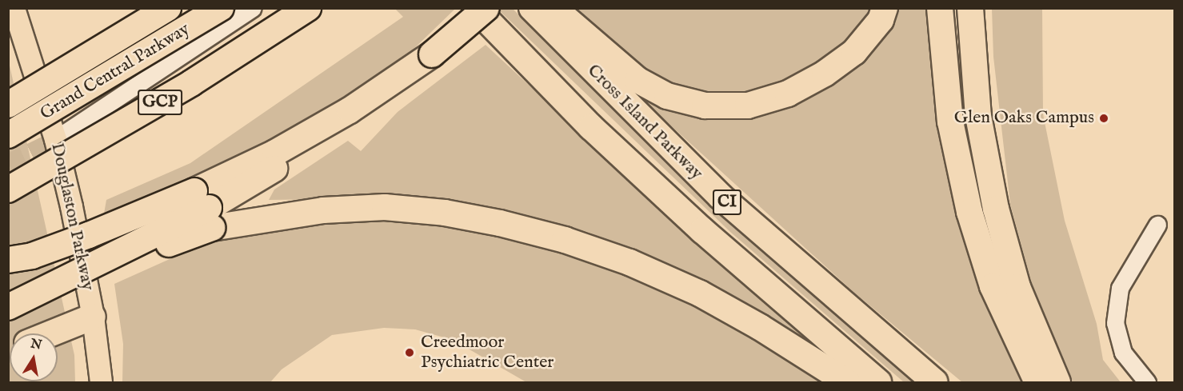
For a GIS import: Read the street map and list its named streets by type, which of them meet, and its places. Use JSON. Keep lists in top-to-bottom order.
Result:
{
  "streets": {
    "highway": [
      "Grand Central Parkway",
      "GCP",
      "Cross Island Parkway",
      "CI"
    ],
    "main road": ["Douglaston Parkway"]
  },
  "places": ["Glen Oaks Campus", "Creedmoor Psychiatric Center"],
  "north": "top"
}
